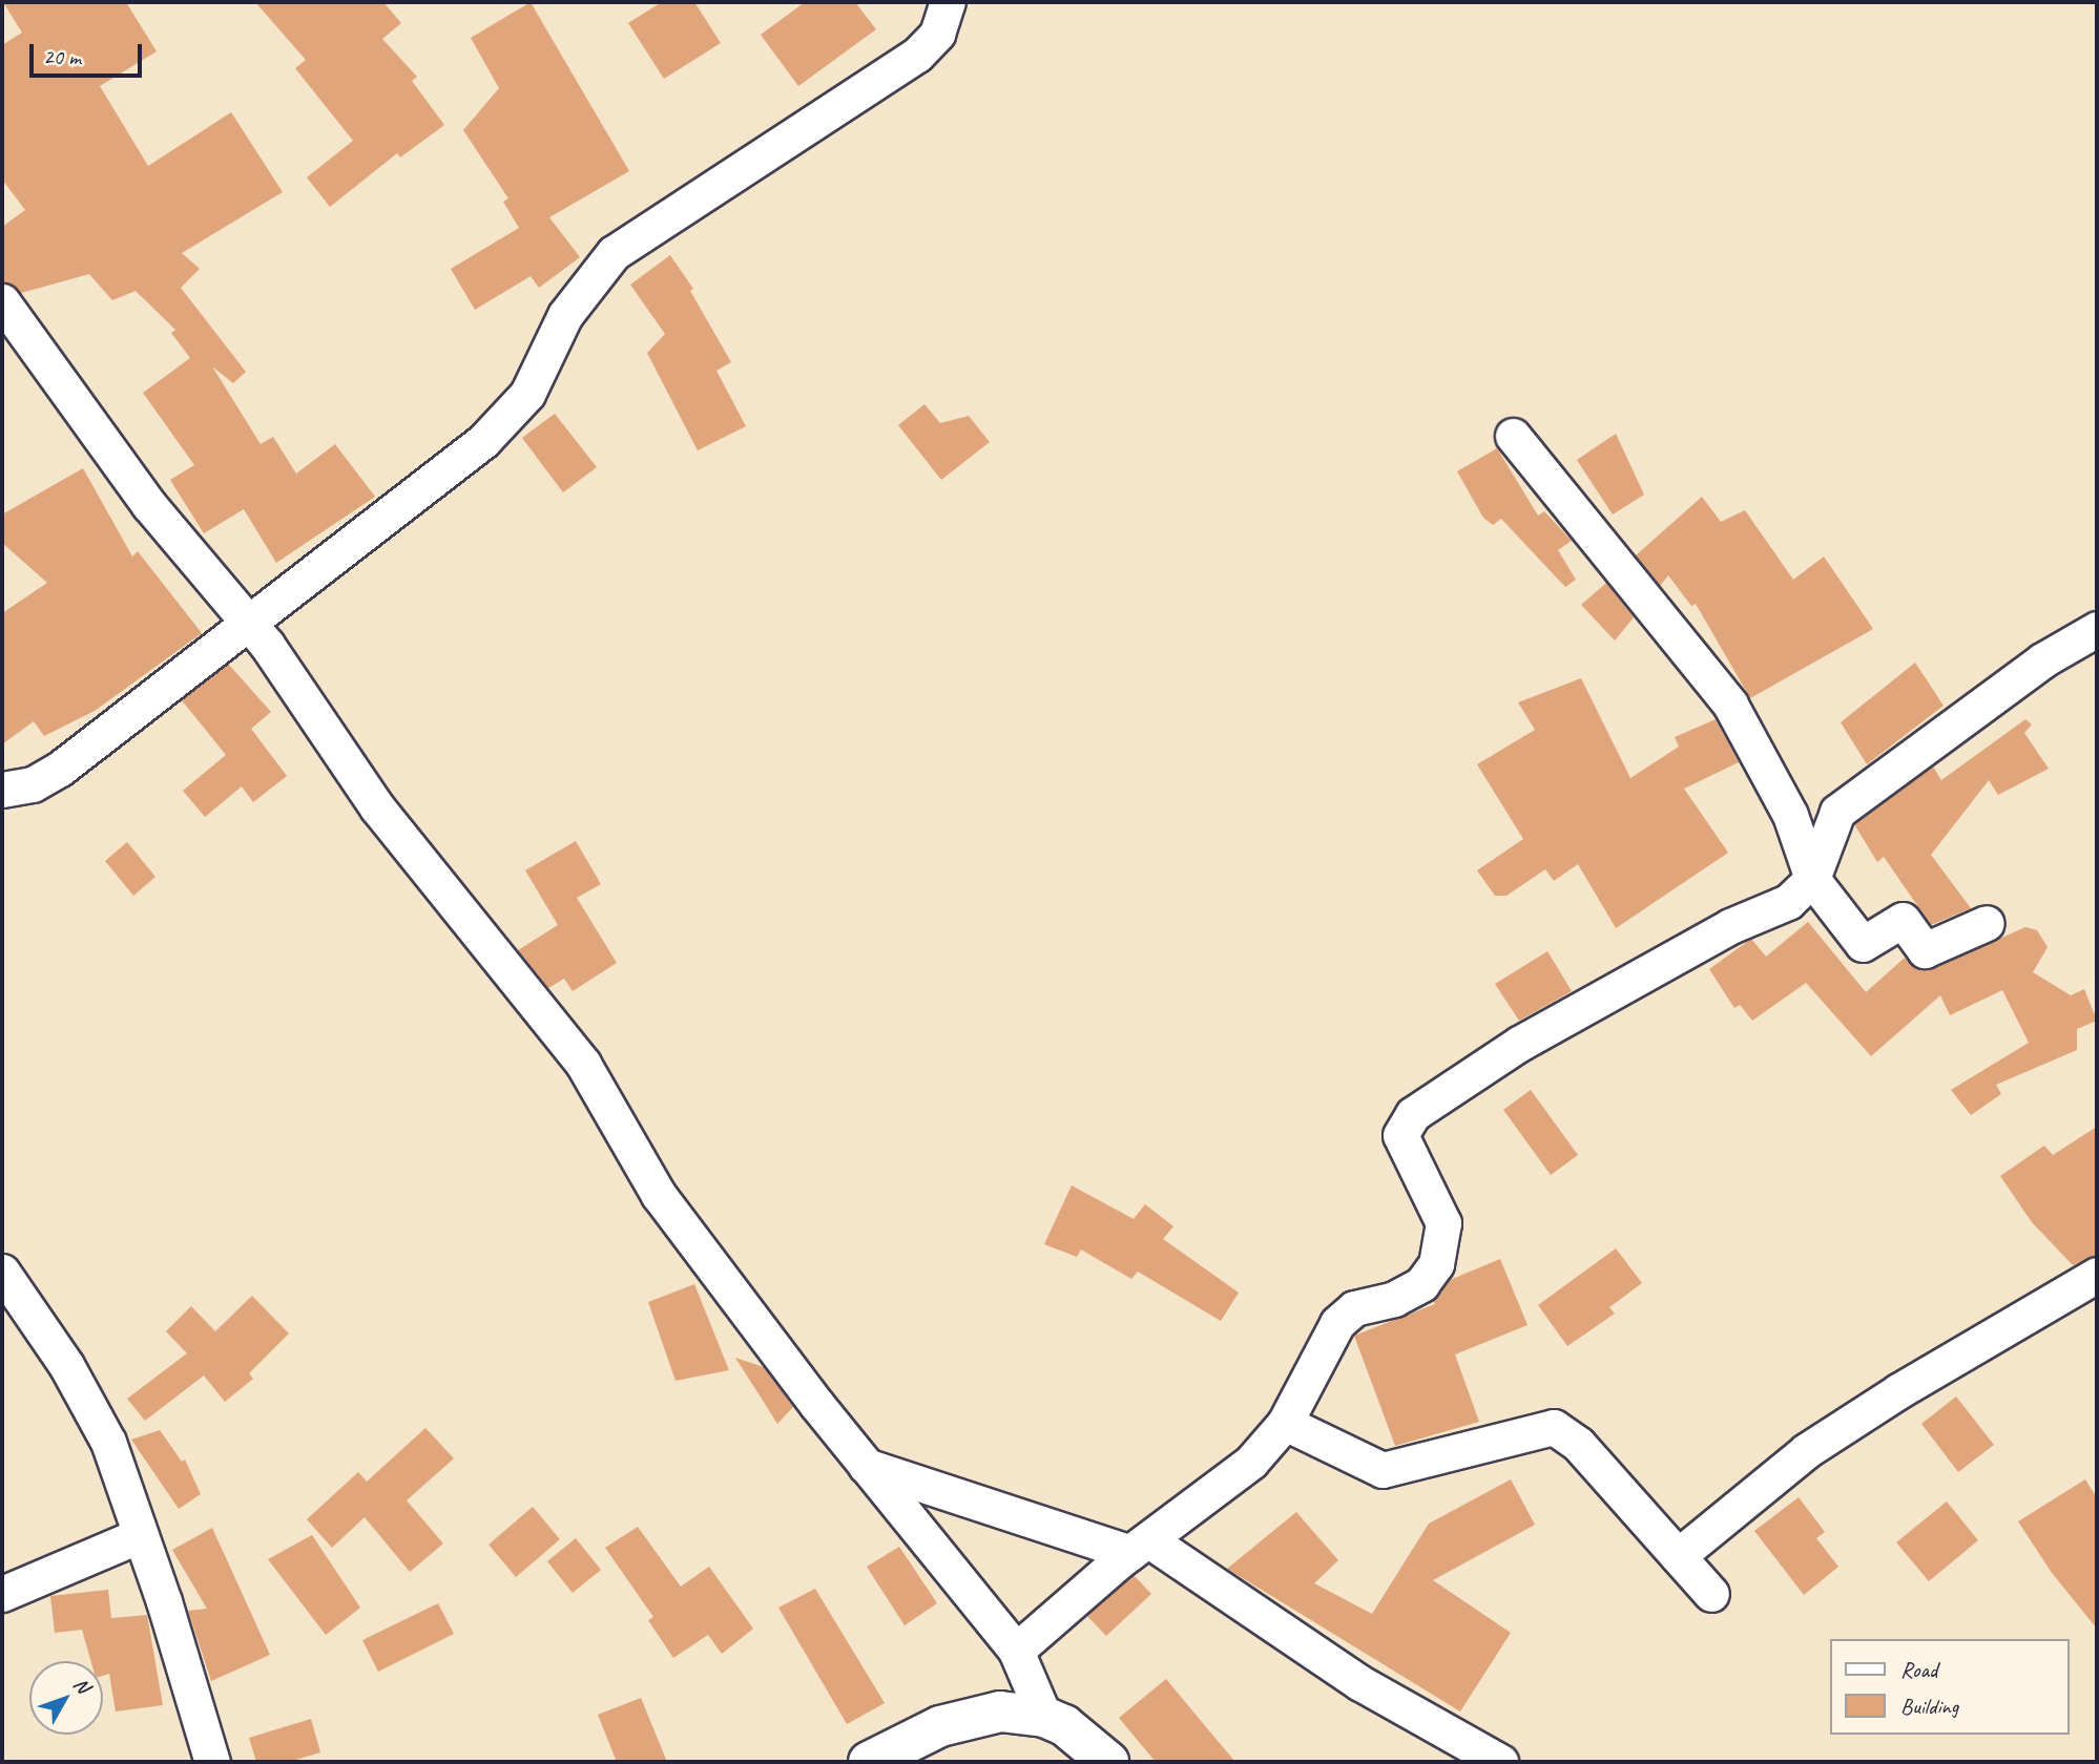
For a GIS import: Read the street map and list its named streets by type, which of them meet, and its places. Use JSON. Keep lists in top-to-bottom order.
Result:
{
  "legend": ["Road", "Building"],
  "scale_bar": "20 m",
  "north": "top right"
}
